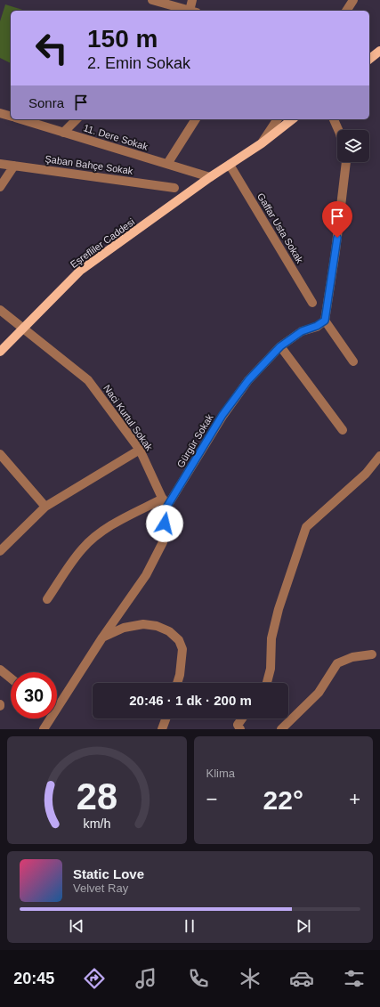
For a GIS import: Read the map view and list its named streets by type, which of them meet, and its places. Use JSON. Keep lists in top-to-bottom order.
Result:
{
  "streets": {
    "main road": ["Eşrefliler Caddesi"],
    "street": [
      "11. Dere Sokak",
      "Şaban Bahçe Sokak",
      "Gaffar Usta Sokak",
      "Naci Kurtul Sokak",
      "Gürgür Sokak"
    ]
  },
  "crossings": [
    ["11. Dere Sokak", "Eşrefliler Caddesi"],
    ["Gaffar Usta Sokak", "Eşrefliler Caddesi"],
    ["Eşrefliler Caddesi", "Naci Kurtul Sokak"],
    ["Naci Kurtul Sokak", "Gürgür Sokak"]
  ],
  "page": {
    "turn": ["150 m", "2. Emin Sokak"],
    "then": "Sonra",
    "limit": "30",
    "trip": "20:46 · 1 dk · 200 m",
    "tile": "Klima",
    "heat": ["−", "22°", "+"],
    "song": ["Static Love", "Velvet Ray"],
    "tabs": "20:45",
    "gauge": ["28", "km/h"]
  }
}
